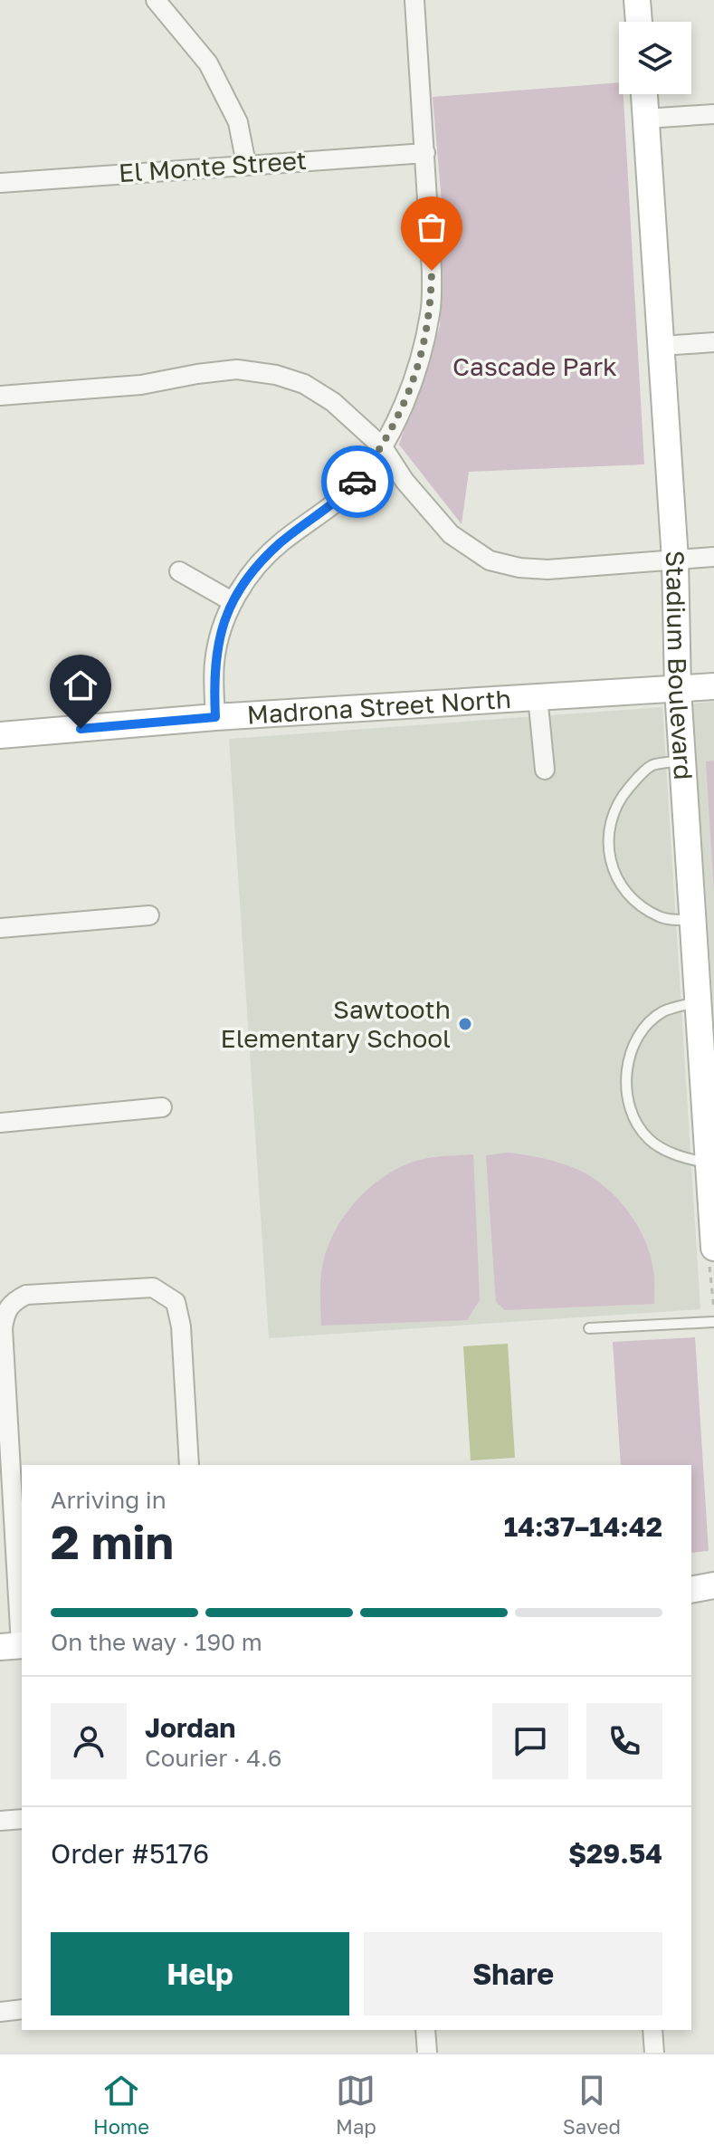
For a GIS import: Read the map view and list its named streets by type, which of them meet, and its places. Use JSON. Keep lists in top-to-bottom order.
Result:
{
  "streets": {
    "street": ["El Monte Street", "Stadium Boulevard", "Madrona Street North"]
  },
  "crossings": [
    ["Stadium Boulevard", "Madrona Street North"]
  ],
  "parks": ["Cascade Park"],
  "places": ["Sawtooth Elementary School"],
  "page": {
    "heading": ["2 min", "Arriving in", "14:37–14:42"],
    "panel": [
      "Jordan",
      "Courier · 4.6",
      "Order #5176",
      "$29.54"
    ],
    "bar": "On the way · 190 m",
    "buttons": ["Help", "Share"],
    "tabs": ["Home", "Map", "Saved"]
  }
}
